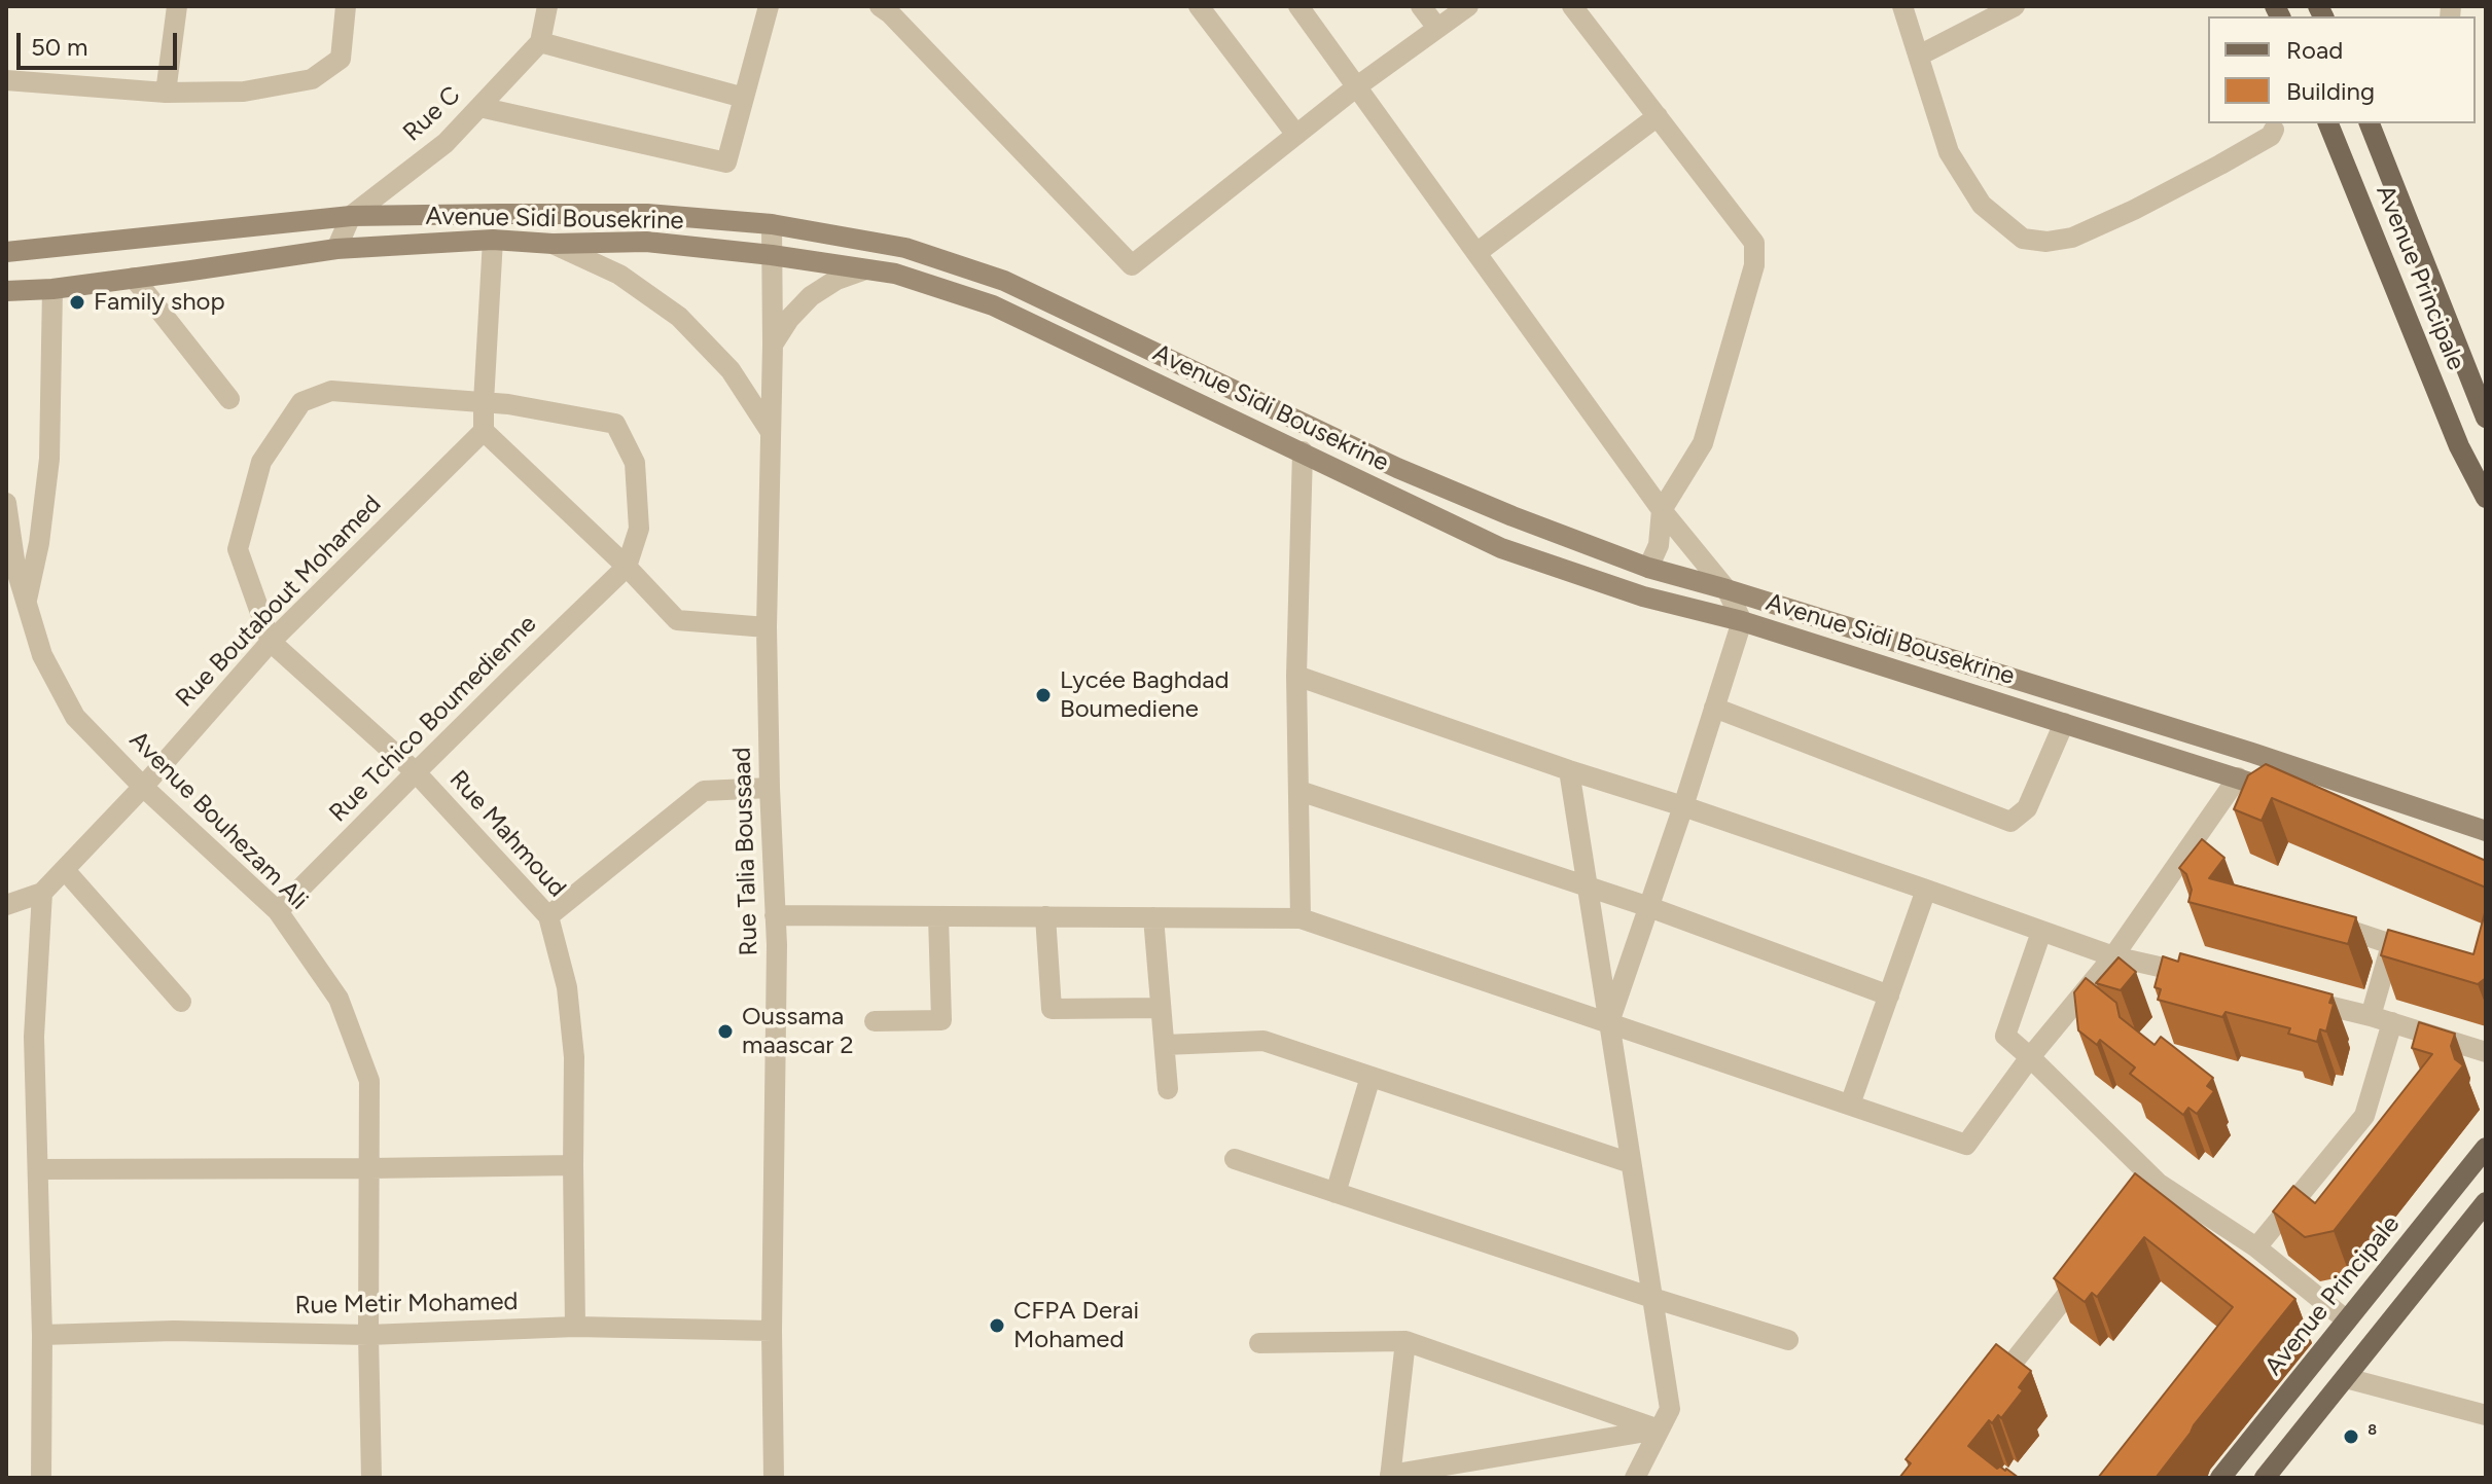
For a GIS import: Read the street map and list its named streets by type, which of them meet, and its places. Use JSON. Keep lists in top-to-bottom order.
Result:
{
  "streets": {
    "main road": ["Avenue Sidi Bousekrine", "Avenue Principale"],
    "street": [
      "Rue C",
      "Rue Boutabout Mohamed",
      "Rue Tchico Boumedienne",
      "Avenue Bouhezam Ali",
      "Rue Mahmoud",
      "Rue Talia Boussaad",
      "Rue Metir Mohamed"
    ]
  },
  "crossings": [
    ["Rue C", "Avenue Sidi Bousekrine"],
    ["Avenue Sidi Bousekrine", "Rue Talia Boussaad"],
    ["Rue Boutabout Mohamed", "Avenue Bouhezam Ali"],
    ["Rue Boutabout Mohamed", "Rue Mahmoud"],
    ["Rue Tchico Boumedienne", "Avenue Bouhezam Ali"],
    ["Rue Tchico Boumedienne", "Rue Mahmoud"],
    ["Avenue Bouhezam Ali", "Rue Metir Mohamed"],
    ["Rue Mahmoud", "Rue Metir Mohamed"],
    ["Rue Talia Boussaad", "Rue Metir Mohamed"]
  ],
  "places": [
    "Family shop",
    "Lycée Baghdad Boumediene",
    "Oussama maascar 2",
    "CFPA Derai Mohamed",
    "⁸"
  ],
  "legend": ["Road", "Building"],
  "scale_bar": "50 m"
}
